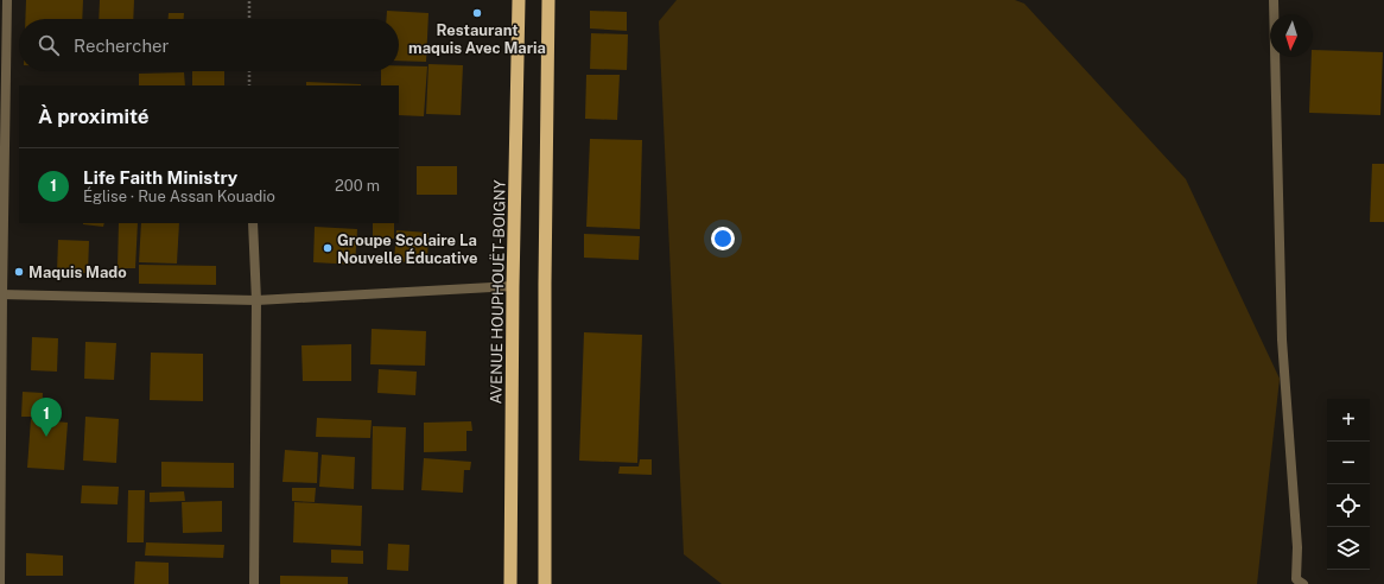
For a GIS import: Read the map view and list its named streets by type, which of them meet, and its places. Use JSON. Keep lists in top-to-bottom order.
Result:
{
  "streets": {
    "highway": ["AVENUE HOUPHOUËT-BOIGNY"]
  },
  "places": ["Restaurant maquis Avec Maria", "Groupe Scolaire La Nouvelle Éducative", "Maquis Mado"],
  "north": "bottom",
  "page": {
    "search": "Rechercher",
    "heading": "À proximité",
    "list": [
      {
        "mark": "1",
        "name": "Life Faith Ministry",
        "note": "Église · Rue Assan Kouadio",
        "value": "200 m"
      }
    ],
    "pins": "1",
    "map_buttons": ["+", "−"]
  }
}
